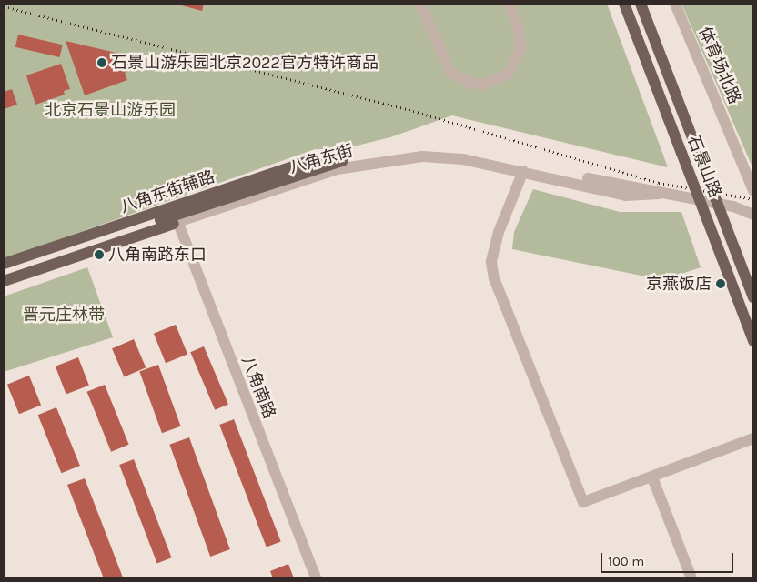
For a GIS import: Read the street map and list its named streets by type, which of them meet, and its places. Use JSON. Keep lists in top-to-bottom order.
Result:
{
  "streets": {
    "main road": ["八角东街", "石景山路", "八角东街辅路"],
    "street": ["体育场北路", "八角南路"]
  },
  "crossings": [
    ["八角东街", "八角东街辅路"],
    ["八角东街", "八角南路"],
    ["八角东街辅路", "八角南路"]
  ],
  "parks": ["北京石景山游乐园", "晋元庄林带"],
  "places": ["石景山游乐园北京2022官方特许商品", "八角南路东口", "京燕饭店"],
  "scale_bar": "100 m"
}
